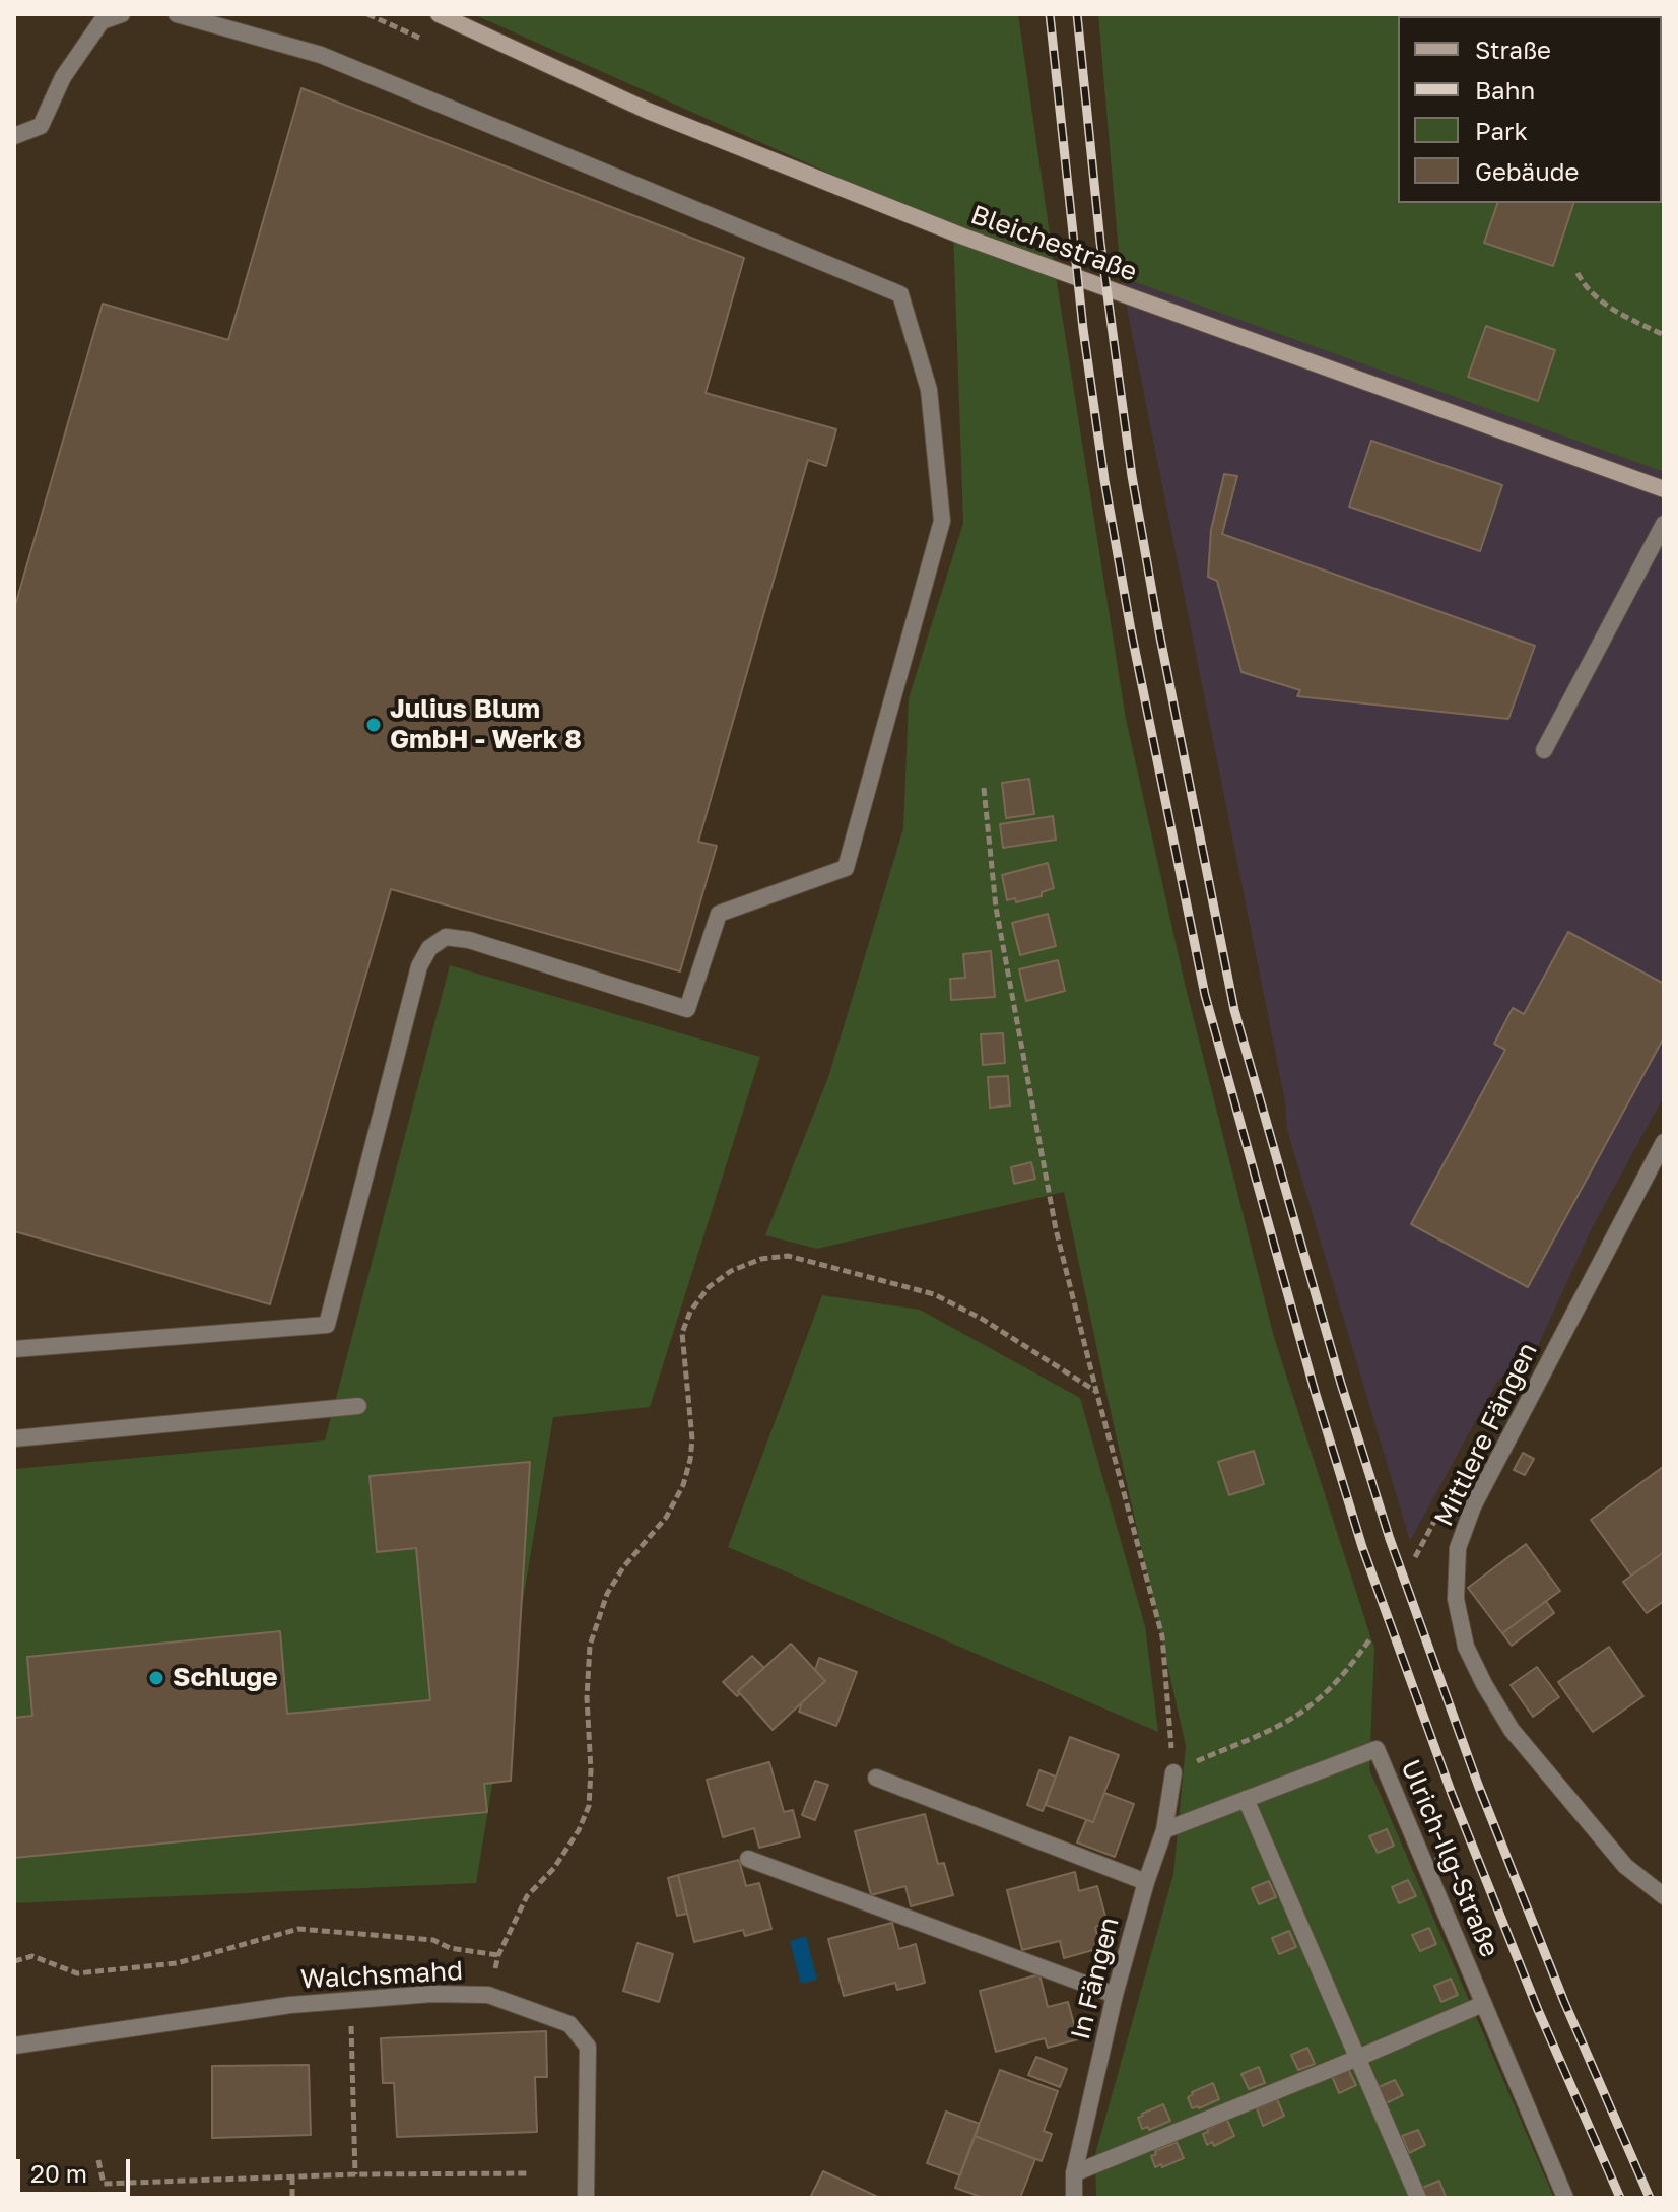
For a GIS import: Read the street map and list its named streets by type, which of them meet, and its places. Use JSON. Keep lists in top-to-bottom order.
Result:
{
  "streets": {
    "main road": ["Bleichestraße"],
    "street": [
      "Mittlere Fängen",
      "Ulrich-Ilg-Straße",
      "Walchsmahd",
      "In Fängen"
    ]
  },
  "crossings": [
    ["Ulrich-Ilg-Straße", "In Fängen"]
  ],
  "places": ["Julius Blum GmbH - Werk 8", "Schluge"],
  "legend": [
    "Straße",
    "Bahn",
    "Park",
    "Gebäude"
  ],
  "scale_bar": "20 m"
}
